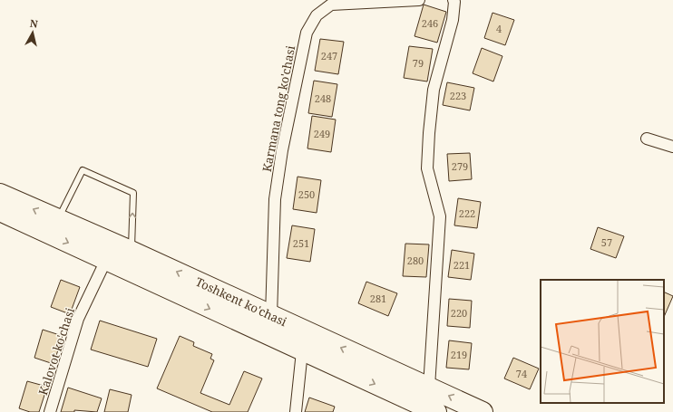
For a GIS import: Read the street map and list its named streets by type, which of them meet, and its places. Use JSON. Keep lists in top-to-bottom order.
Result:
{
  "streets": {
    "highway": ["Toshkent ko'chasi"],
    "street": ["Karmana tong ko'chasi", "Kalovot ko'chasi"]
  },
  "crossings": [
    ["Karmana tong ko'chasi", "Toshkent ko'chasi"],
    ["Toshkent ko'chasi", "Kalovot ko'chasi"]
  ],
  "house_numbers": [
    "246",
    "4",
    "247",
    "79",
    "223",
    "248",
    "249",
    "279",
    "250",
    "222",
    "57",
    "251",
    "280",
    "221",
    "281",
    "220",
    "219",
    "74"
  ],
  "north": "top"
}
